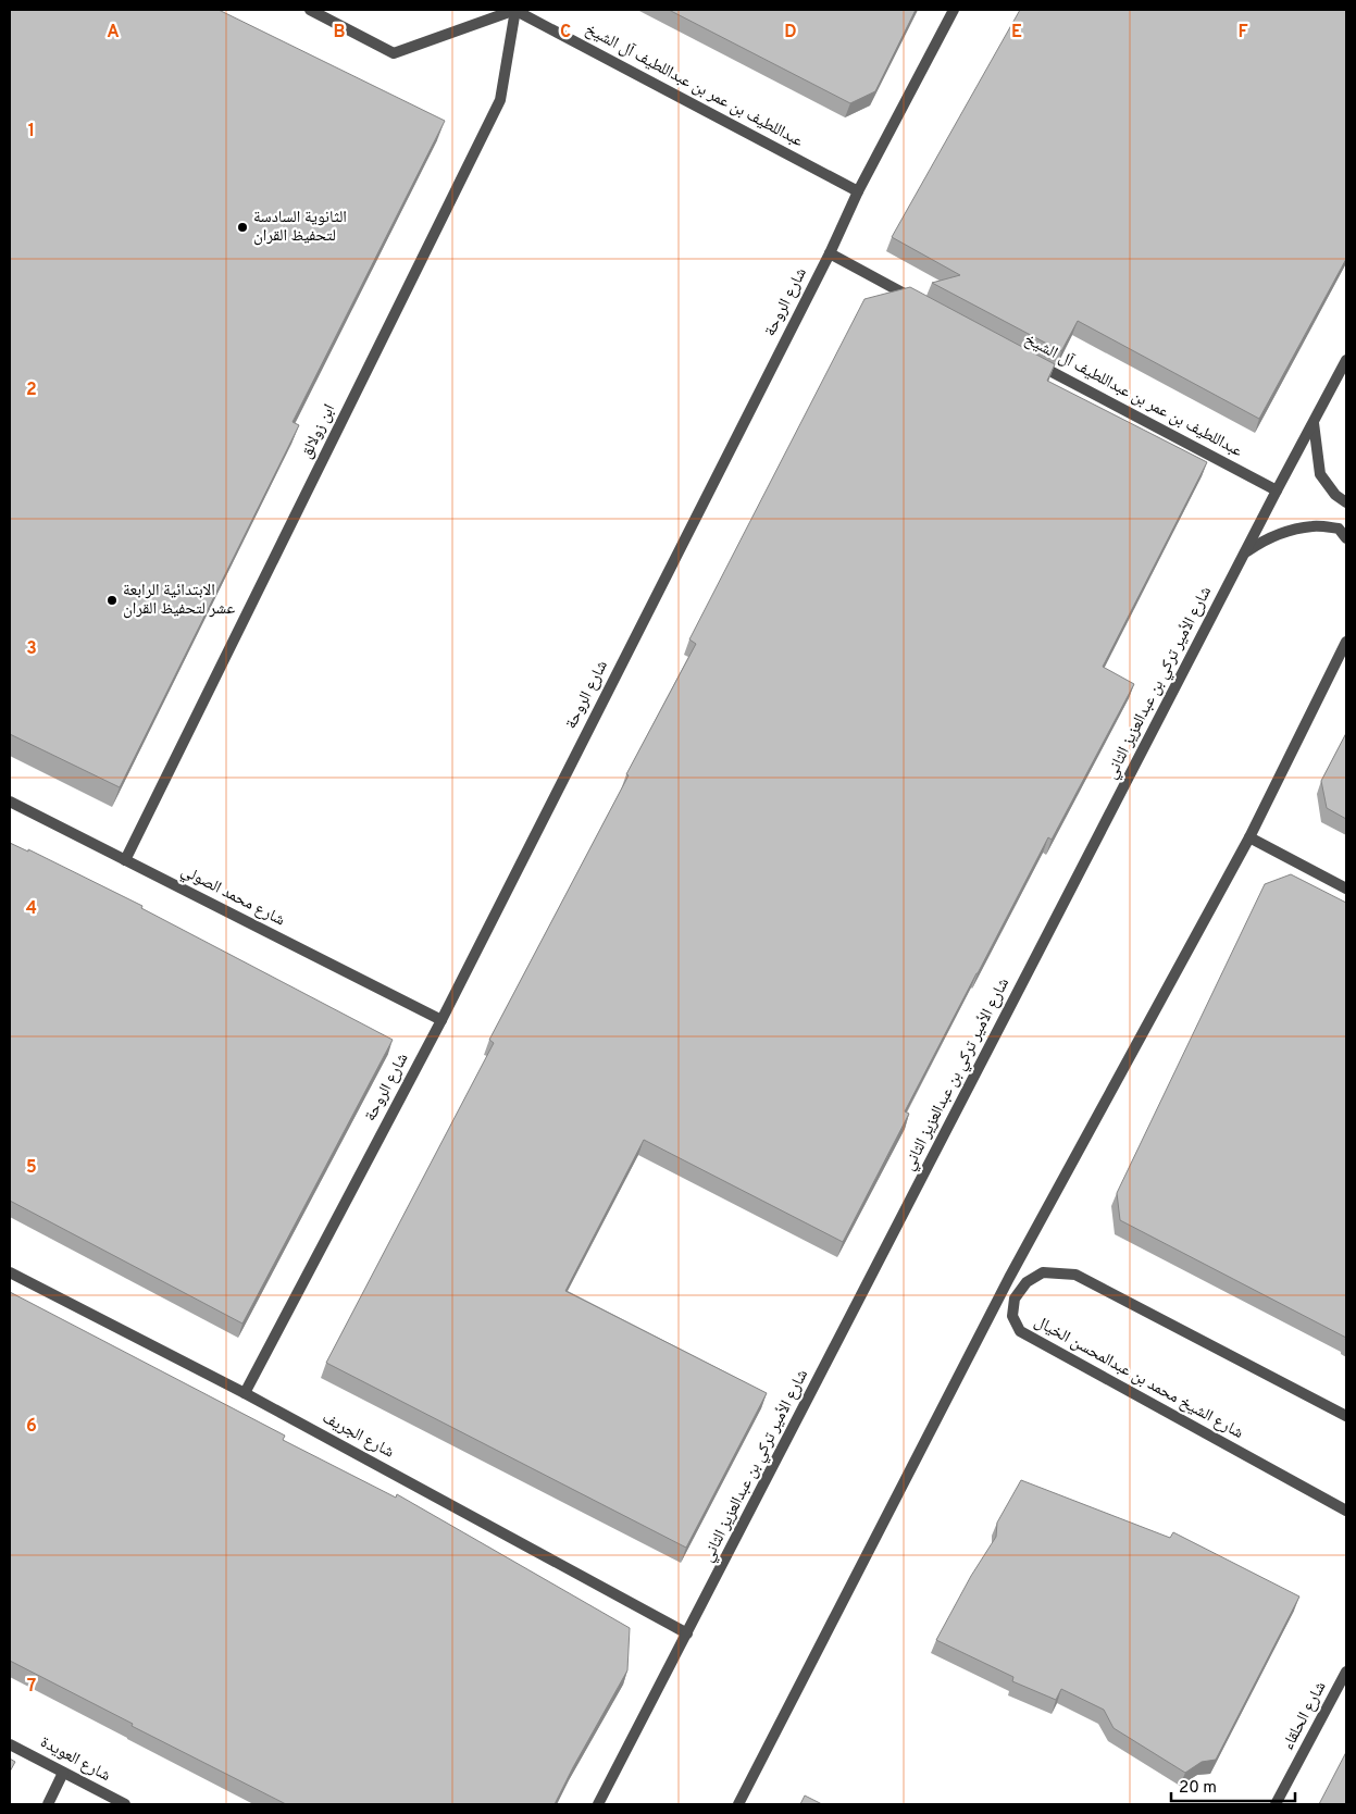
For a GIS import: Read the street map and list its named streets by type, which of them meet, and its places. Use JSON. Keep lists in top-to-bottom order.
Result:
{
  "streets": {
    "street": [
      "عبداللطيف بن عمر بن عبداللطيف آل الشيخ",
      "شارع الروحة",
      "ابن زولالق",
      "شارع الأمير تركي بن عبدالعزيز الثاني",
      "شارع محمد الصولي",
      "شارع الشيخ محمد بن عبدالمحسن الخيال",
      "شارع الجريف",
      "شارع الحلقاء",
      "شارع العويدة"
    ]
  },
  "crossings": [
    ["عبداللطيف بن عمر بن عبداللطيف آل الشيخ", "شارع الروحة"],
    ["عبداللطيف بن عمر بن عبداللطيف آل الشيخ", "ابن زولالق"],
    ["عبداللطيف بن عمر بن عبداللطيف آل الشيخ", "شارع الأمير تركي بن عبدالعزيز الثاني"],
    ["شارع الروحة", "شارع محمد الصولي"],
    ["شارع الروحة", "شارع الجريف"],
    ["ابن زولالق", "شارع محمد الصولي"],
    ["شارع الأمير تركي بن عبدالعزيز الثاني", "شارع الجريف"]
  ],
  "places": ["الثانوية السادسة لتحفيظ القران", "الابتدائية الرابعة عشر لتحفيظ القران"],
  "scale_bar": "20 m",
  "grid": {
    "columns": [
      "A",
      "B",
      "C",
      "D",
      "E",
      "F"
    ],
    "rows": [
      "1",
      "2",
      "3",
      "4",
      "5",
      "6",
      "7"
    ]
  }
}
